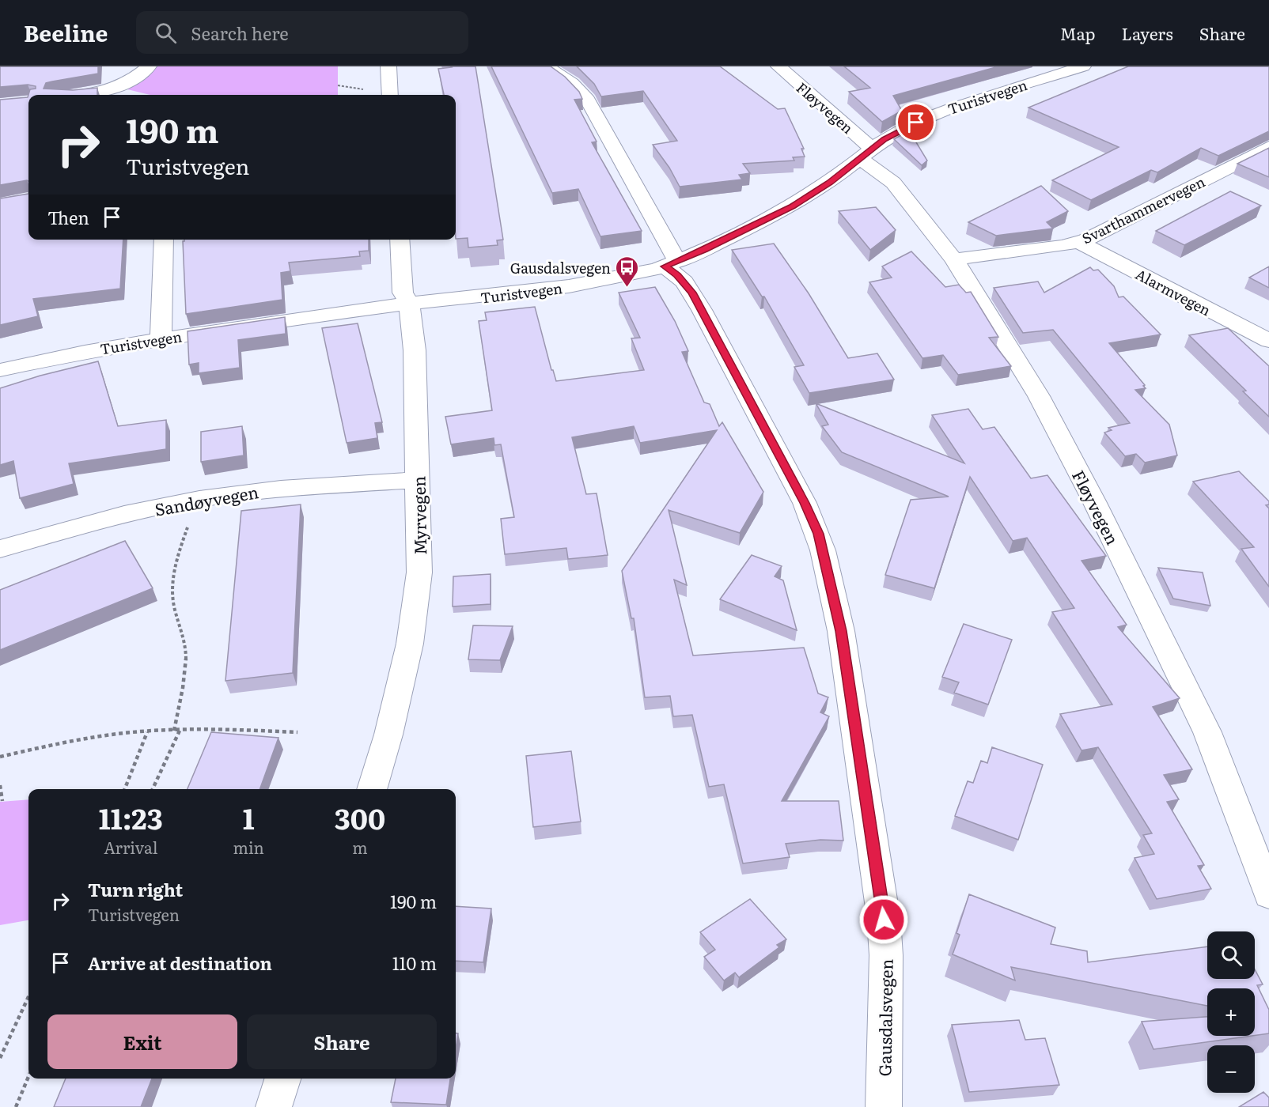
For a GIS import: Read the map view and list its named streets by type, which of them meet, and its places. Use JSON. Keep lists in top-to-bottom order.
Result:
{
  "streets": {
    "street": [
      "Turistvegen",
      "Fløyvegen",
      "Svarthammervegen",
      "Alarmvegen",
      "Sandøyvegen",
      "Myrvegen",
      "Gausdalsvegen"
    ]
  },
  "crossings": [
    ["Turistvegen", "Fløyvegen"],
    ["Turistvegen", "Myrvegen"],
    ["Turistvegen", "Gausdalsvegen"],
    ["Fløyvegen", "Svarthammervegen"],
    ["Svarthammervegen", "Alarmvegen"],
    ["Sandøyvegen", "Myrvegen"]
  ],
  "places": {
    "bus stop": ["Gausdalsvegen"]
  },
  "page": {
    "header": "Beeline",
    "search": "Search here",
    "nav": ["Map", "Layers", "Share"],
    "turn": ["190 m", "Turistvegen"],
    "then": "Then",
    "eta": [
      "11:23",
      "Arrival",
      "1",
      "min",
      "300",
      "m"
    ],
    "list": [
      {
        "name": "Turn right",
        "note": "Turistvegen",
        "value": "190 m"
      },
      {
        "name": "Arrive at destination",
        "value": "110 m"
      }
    ],
    "map_buttons": ["+", "−"],
    "buttons": ["Exit", "Share"]
  }
}
